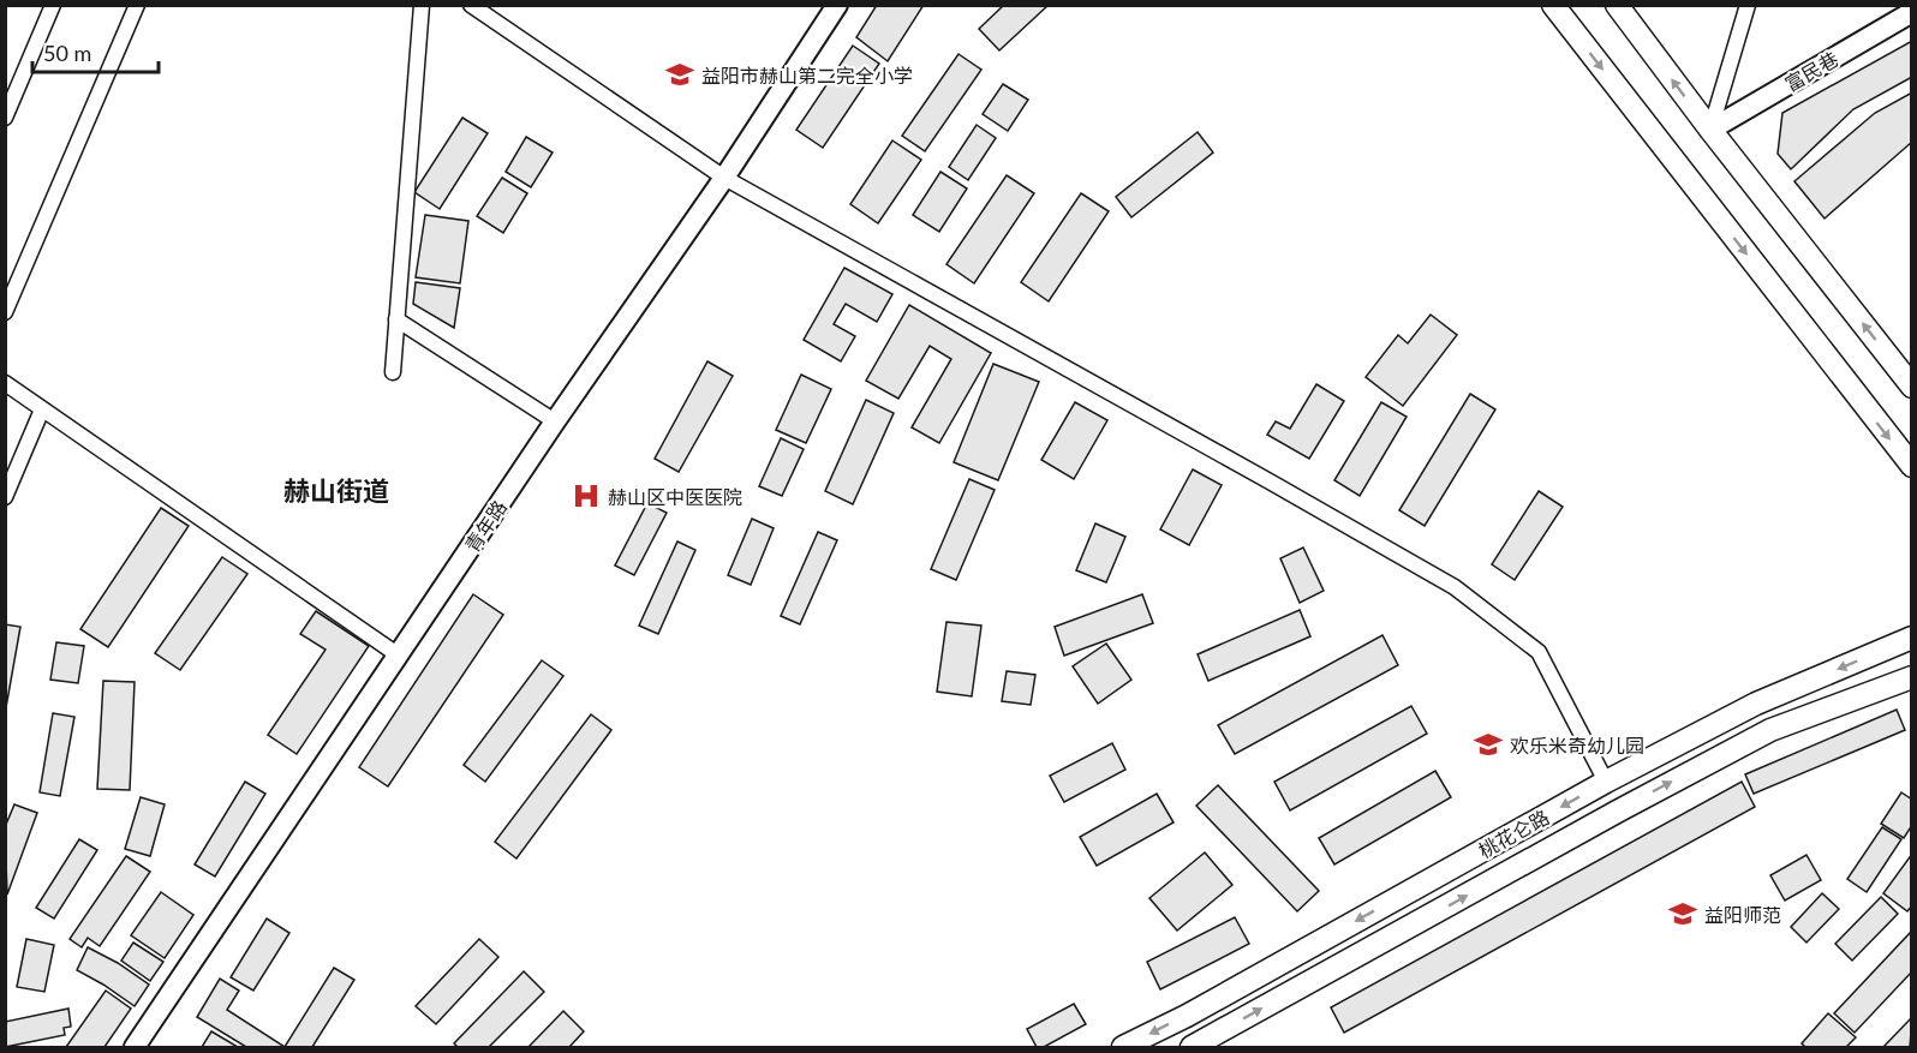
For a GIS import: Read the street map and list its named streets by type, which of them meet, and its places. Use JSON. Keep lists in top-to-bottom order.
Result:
{
  "streets": {
    "main road": ["桃花仑路"],
    "street": ["富民巷", "青年路"]
  },
  "districts": ["赫山街道"],
  "places": {
    "school or university": ["益阳市赫山第二完全小学", "欢乐米奇幼儿园", "益阳师范"],
    "hospital": ["赫山区中医医院"]
  },
  "scale_bar": "50 m"
}
